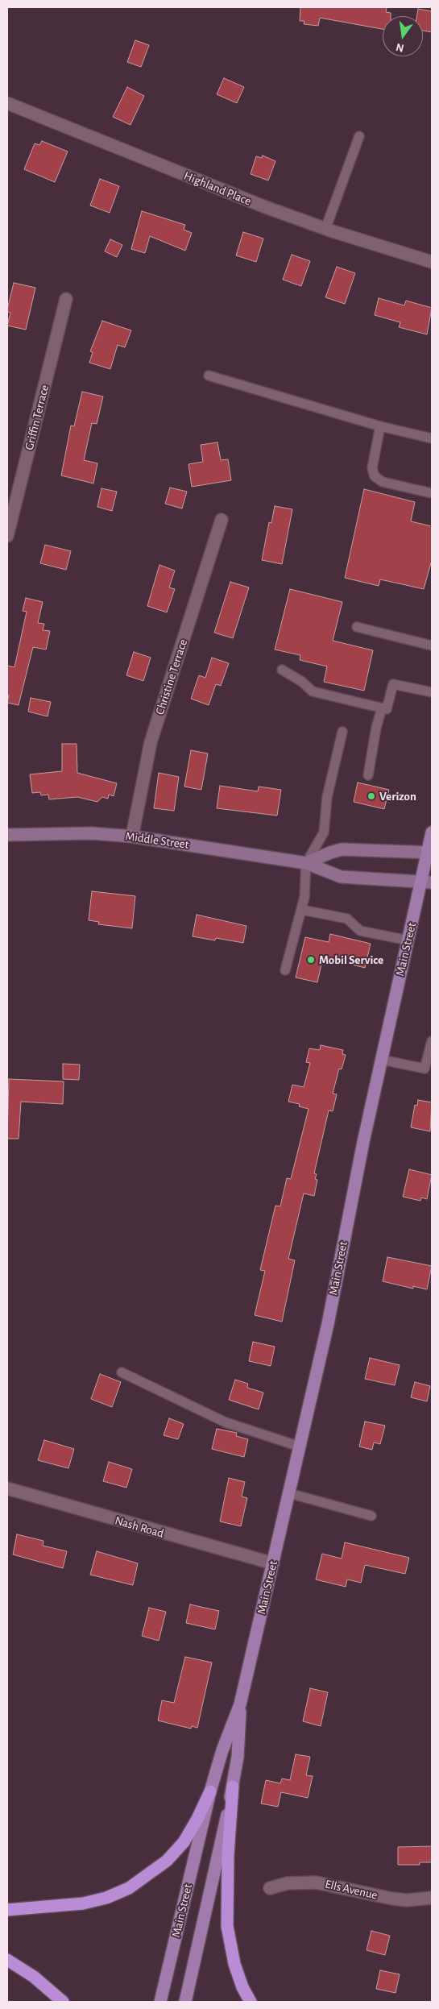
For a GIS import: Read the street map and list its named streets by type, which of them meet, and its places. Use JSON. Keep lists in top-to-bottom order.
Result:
{
  "streets": {
    "main road": ["Middle Street", "Main Street"],
    "street": [
      "Highland Place",
      "Griffin Terrace",
      "Christine Terrace",
      "Nash Road",
      "Ells Avenue"
    ]
  },
  "crossings": [
    ["Christine Terrace", "Middle Street"],
    ["Middle Street", "Main Street"],
    ["Main Street", "Nash Road"]
  ],
  "places": ["Verizon", "Mobil Service"],
  "north": "bottom"
}
